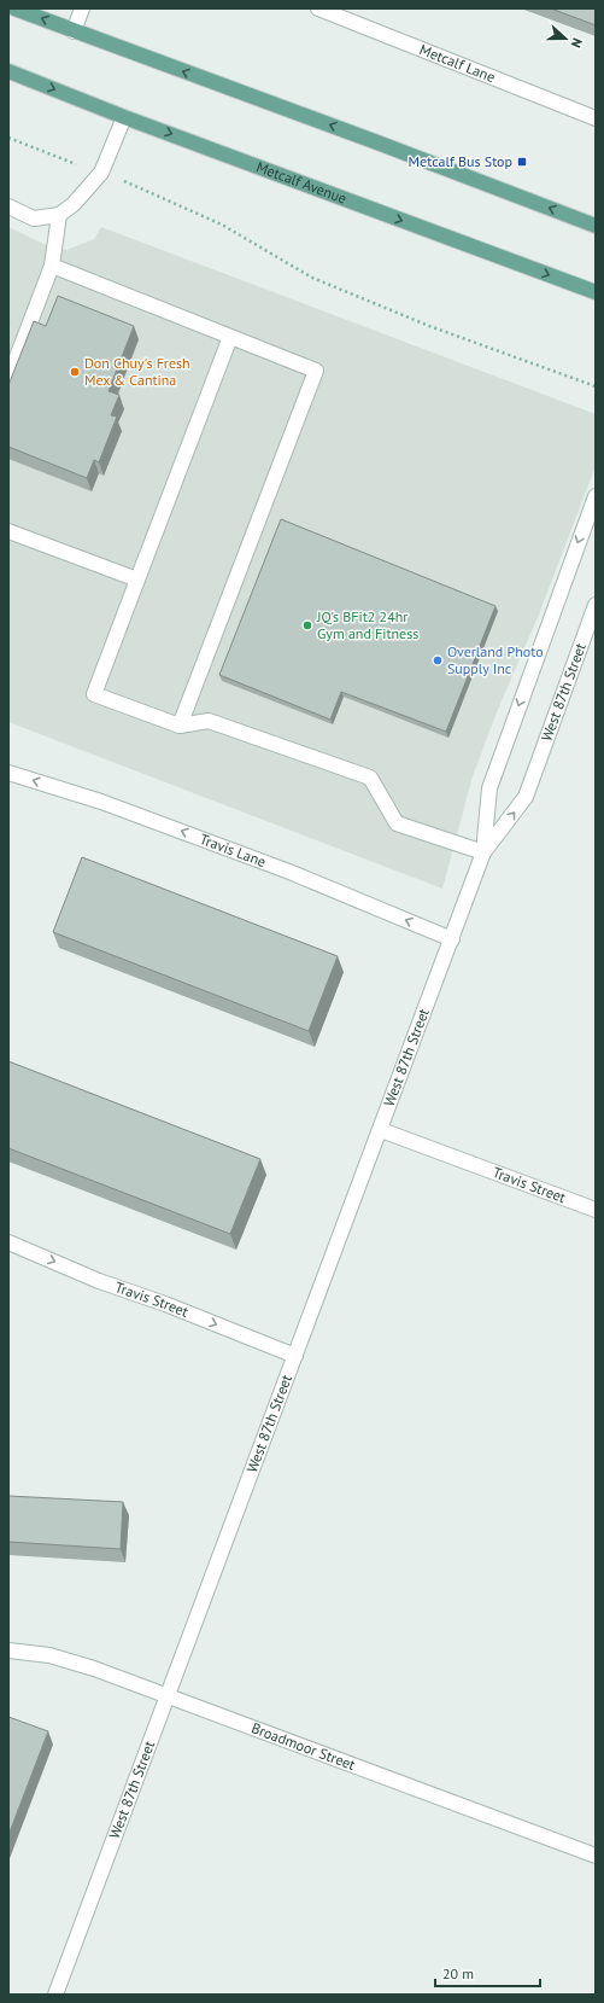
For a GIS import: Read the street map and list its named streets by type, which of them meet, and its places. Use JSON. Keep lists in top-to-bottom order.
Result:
{
  "streets": {
    "main road": ["Metcalf Avenue"],
    "street": [
      "Metcalf Lane",
      "West 87th Street",
      "Travis Lane",
      "Travis Street",
      "Broadmoor Street"
    ]
  },
  "crossings": [
    ["West 87th Street", "Travis Lane"],
    ["West 87th Street", "Travis Street"],
    ["West 87th Street", "Broadmoor Street"]
  ],
  "one_way": ["Travis Street"],
  "places": {
    "transit": ["Metcalf Bus Stop"],
    "other": ["Don Chuy's Fresh Mex & Cantina", "JQ's BFit2 24hr Gym and Fitness", "Overland Photo Supply Inc"]
  },
  "scale_bar": "20 m",
  "north": "right"
}
